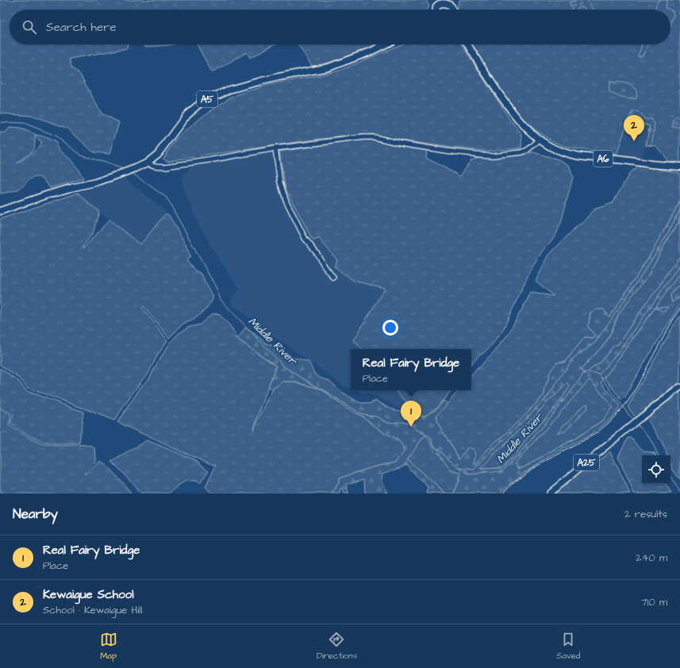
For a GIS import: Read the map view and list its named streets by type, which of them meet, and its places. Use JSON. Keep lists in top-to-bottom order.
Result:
{
  "streets": {
    "highway": ["A5", "A6"],
    "main road": ["A25"]
  },
  "water": ["Middle River"],
  "page": {
    "search": "Search here",
    "pins": ["2", "1"],
    "popup": ["Real Fairy Bridge", "Place"],
    "heading": ["Nearby", "2 results"],
    "list": [
      {
        "mark": "1",
        "name": "Real Fairy Bridge",
        "note": "Place",
        "value": "240 m"
      },
      {
        "mark": "2",
        "name": "Kewaigue School",
        "note": "School · Kewaigue Hill",
        "value": "710 m"
      }
    ],
    "nav": ["Map", "Directions", "Saved"]
  }
}
